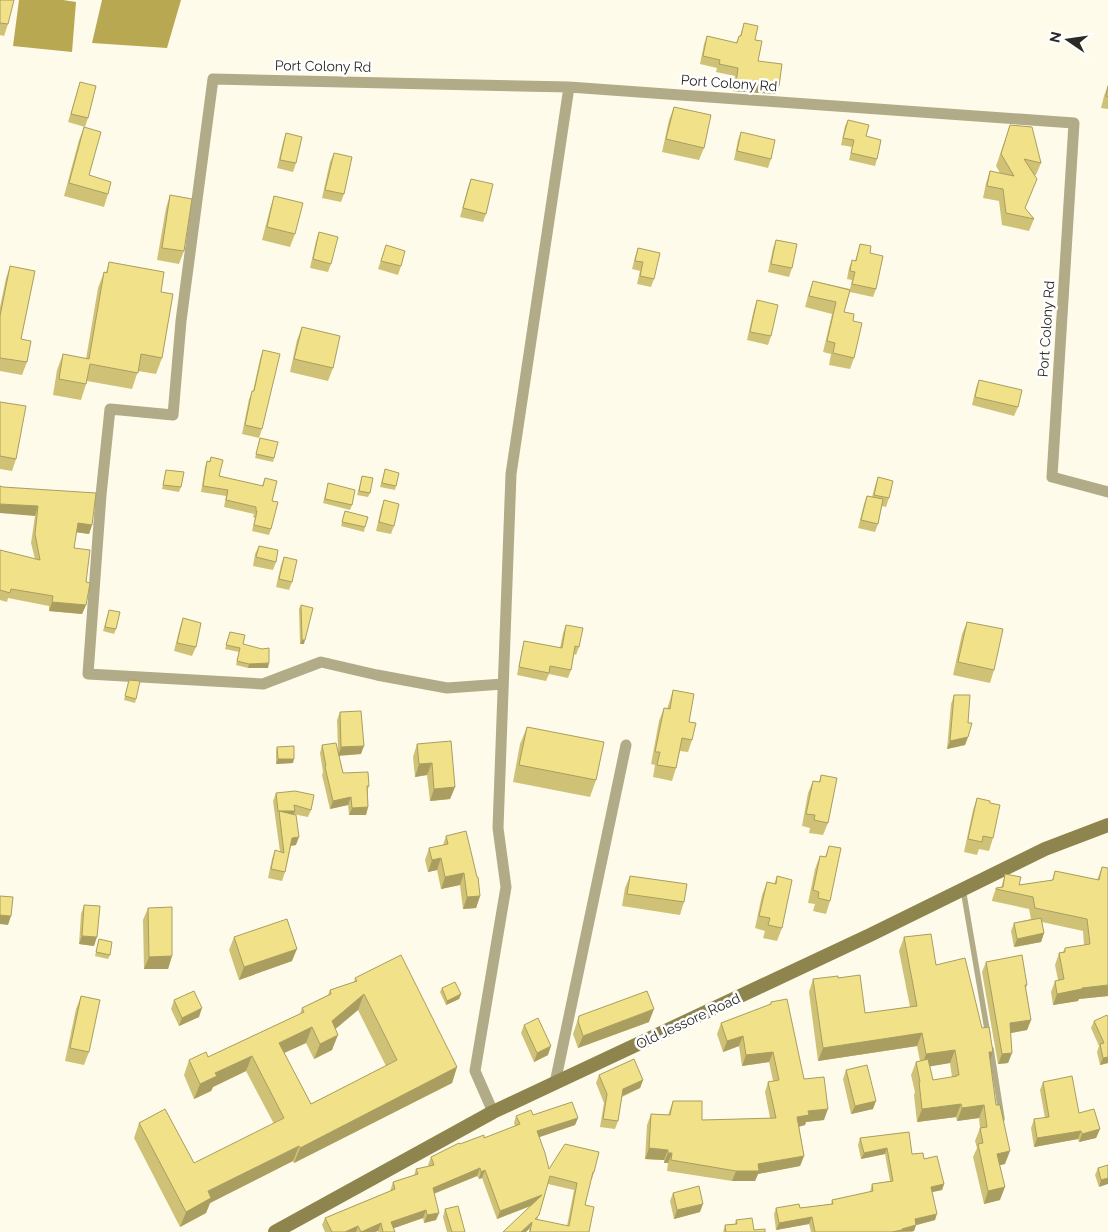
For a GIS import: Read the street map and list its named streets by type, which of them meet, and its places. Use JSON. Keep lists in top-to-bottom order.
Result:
{
  "streets": {
    "main road": ["Old Jessore Road"],
    "street": ["Port Colony Rd"]
  },
  "north": "left"
}
